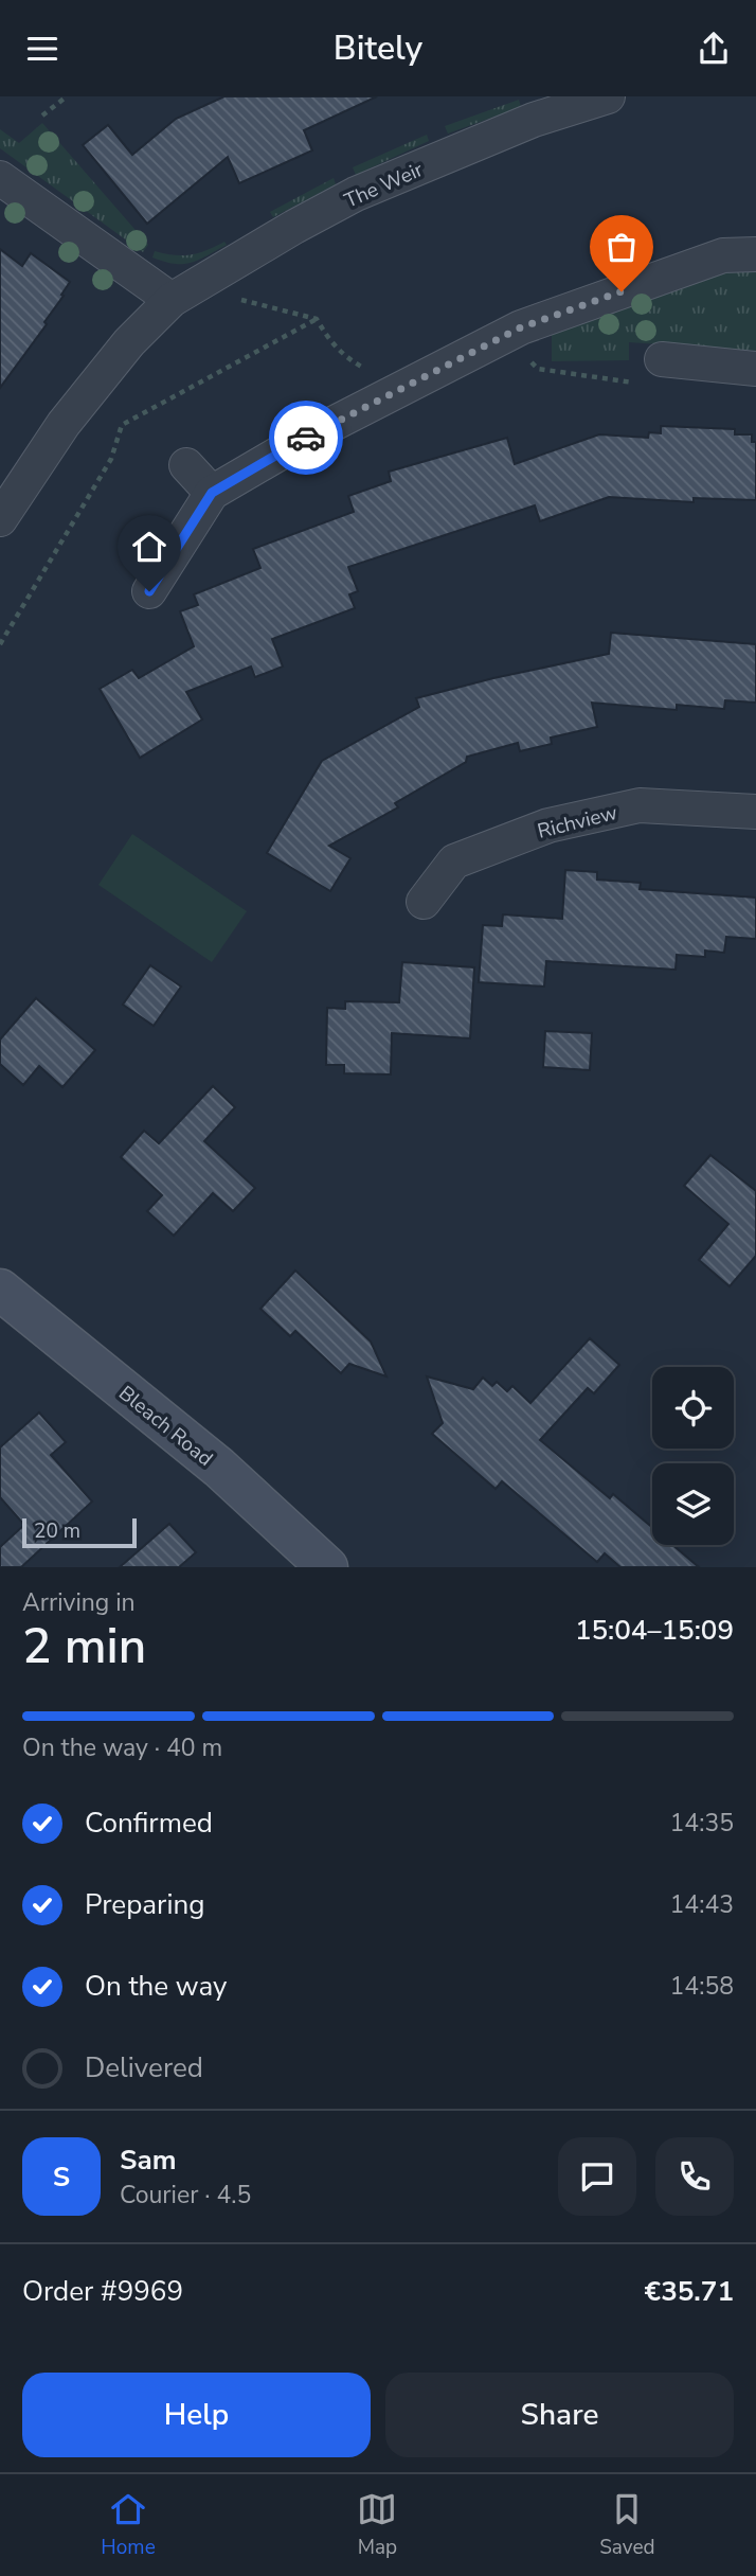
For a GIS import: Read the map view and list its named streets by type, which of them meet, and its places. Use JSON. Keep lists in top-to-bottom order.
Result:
{
  "streets": {
    "street": ["The Weir", "Richview", "Bleach Road"]
  },
  "scale_bar": "20 m",
  "page": {
    "header": "Bitely",
    "scale": "20 m",
    "heading": ["2 min", "Arriving in", "15:04–15:09"],
    "panel": [
      "Sam",
      "Courier · 4.5",
      "Order #9969",
      "€35.71"
    ],
    "bar": "On the way · 40 m",
    "list": [
      ["Confirmed", "14:35"],
      ["Preparing", "14:43"],
      ["On the way", "14:58"],
      "Delivered"
    ],
    "round": "S",
    "buttons": ["Help", "Share"],
    "tabs": ["Home", "Map", "Saved"]
  }
}
